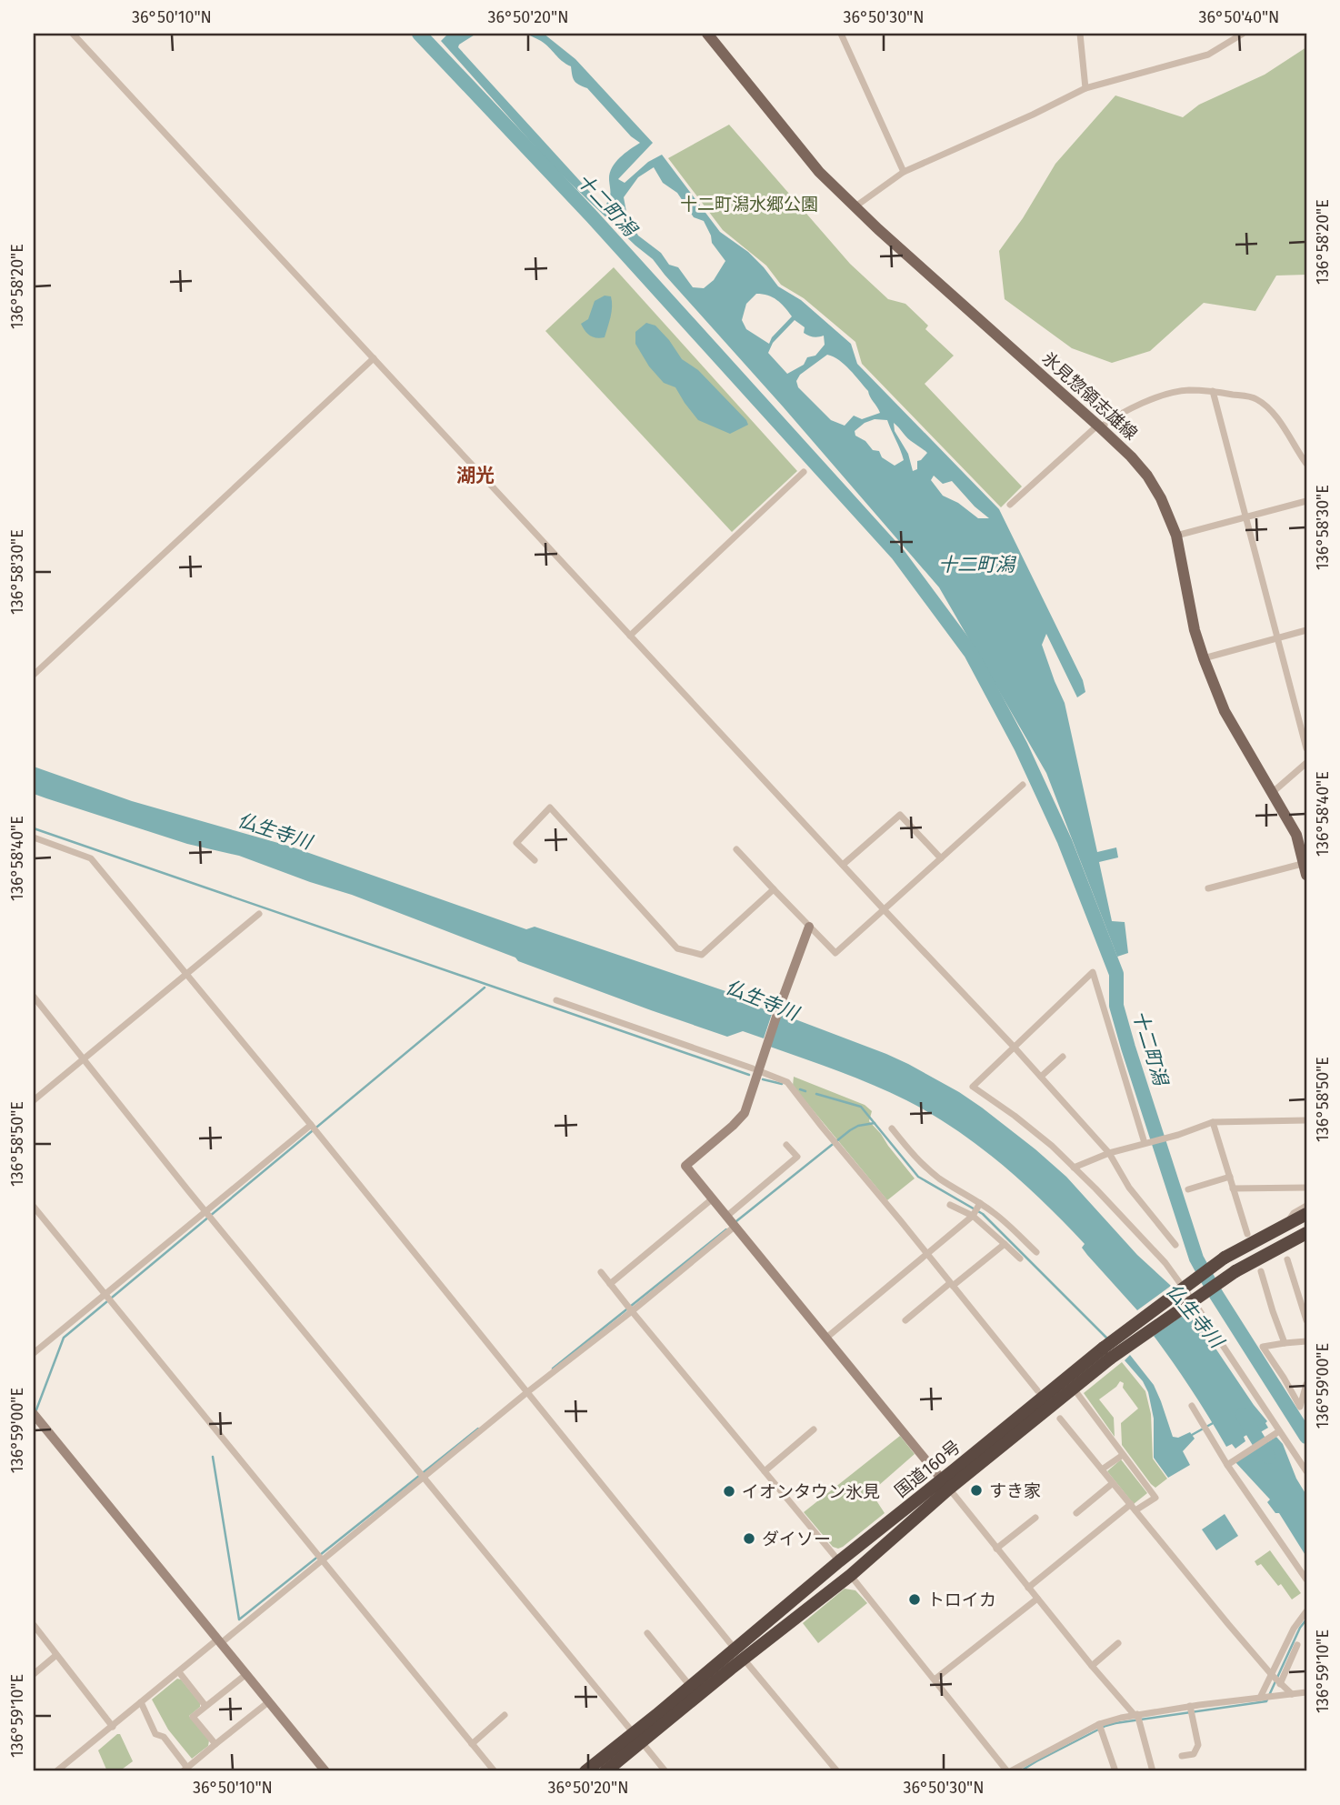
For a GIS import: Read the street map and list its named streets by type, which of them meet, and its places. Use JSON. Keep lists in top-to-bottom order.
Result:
{
  "streets": {
    "highway": ["国道160号"],
    "main road": ["氷見惣領志雄線"]
  },
  "districts": ["湖光"],
  "water": ["十二町潟", "仏生寺川"],
  "parks": ["十二町潟水郷公園"],
  "places": [
    "すき家",
    "イオンタウン氷見",
    "ダイソー",
    "トロイカ"
  ],
  "coordinates": [
    "36°50'10\"N",
    "36°50'20\"N",
    "36°50'30\"N",
    "36°50'40\"N",
    "136°58'20\"E",
    "136°58'30\"E",
    "136°58'40\"E",
    "136°58'50\"E",
    "136°59'00\"E",
    "136°59'10\"E"
  ]
}
